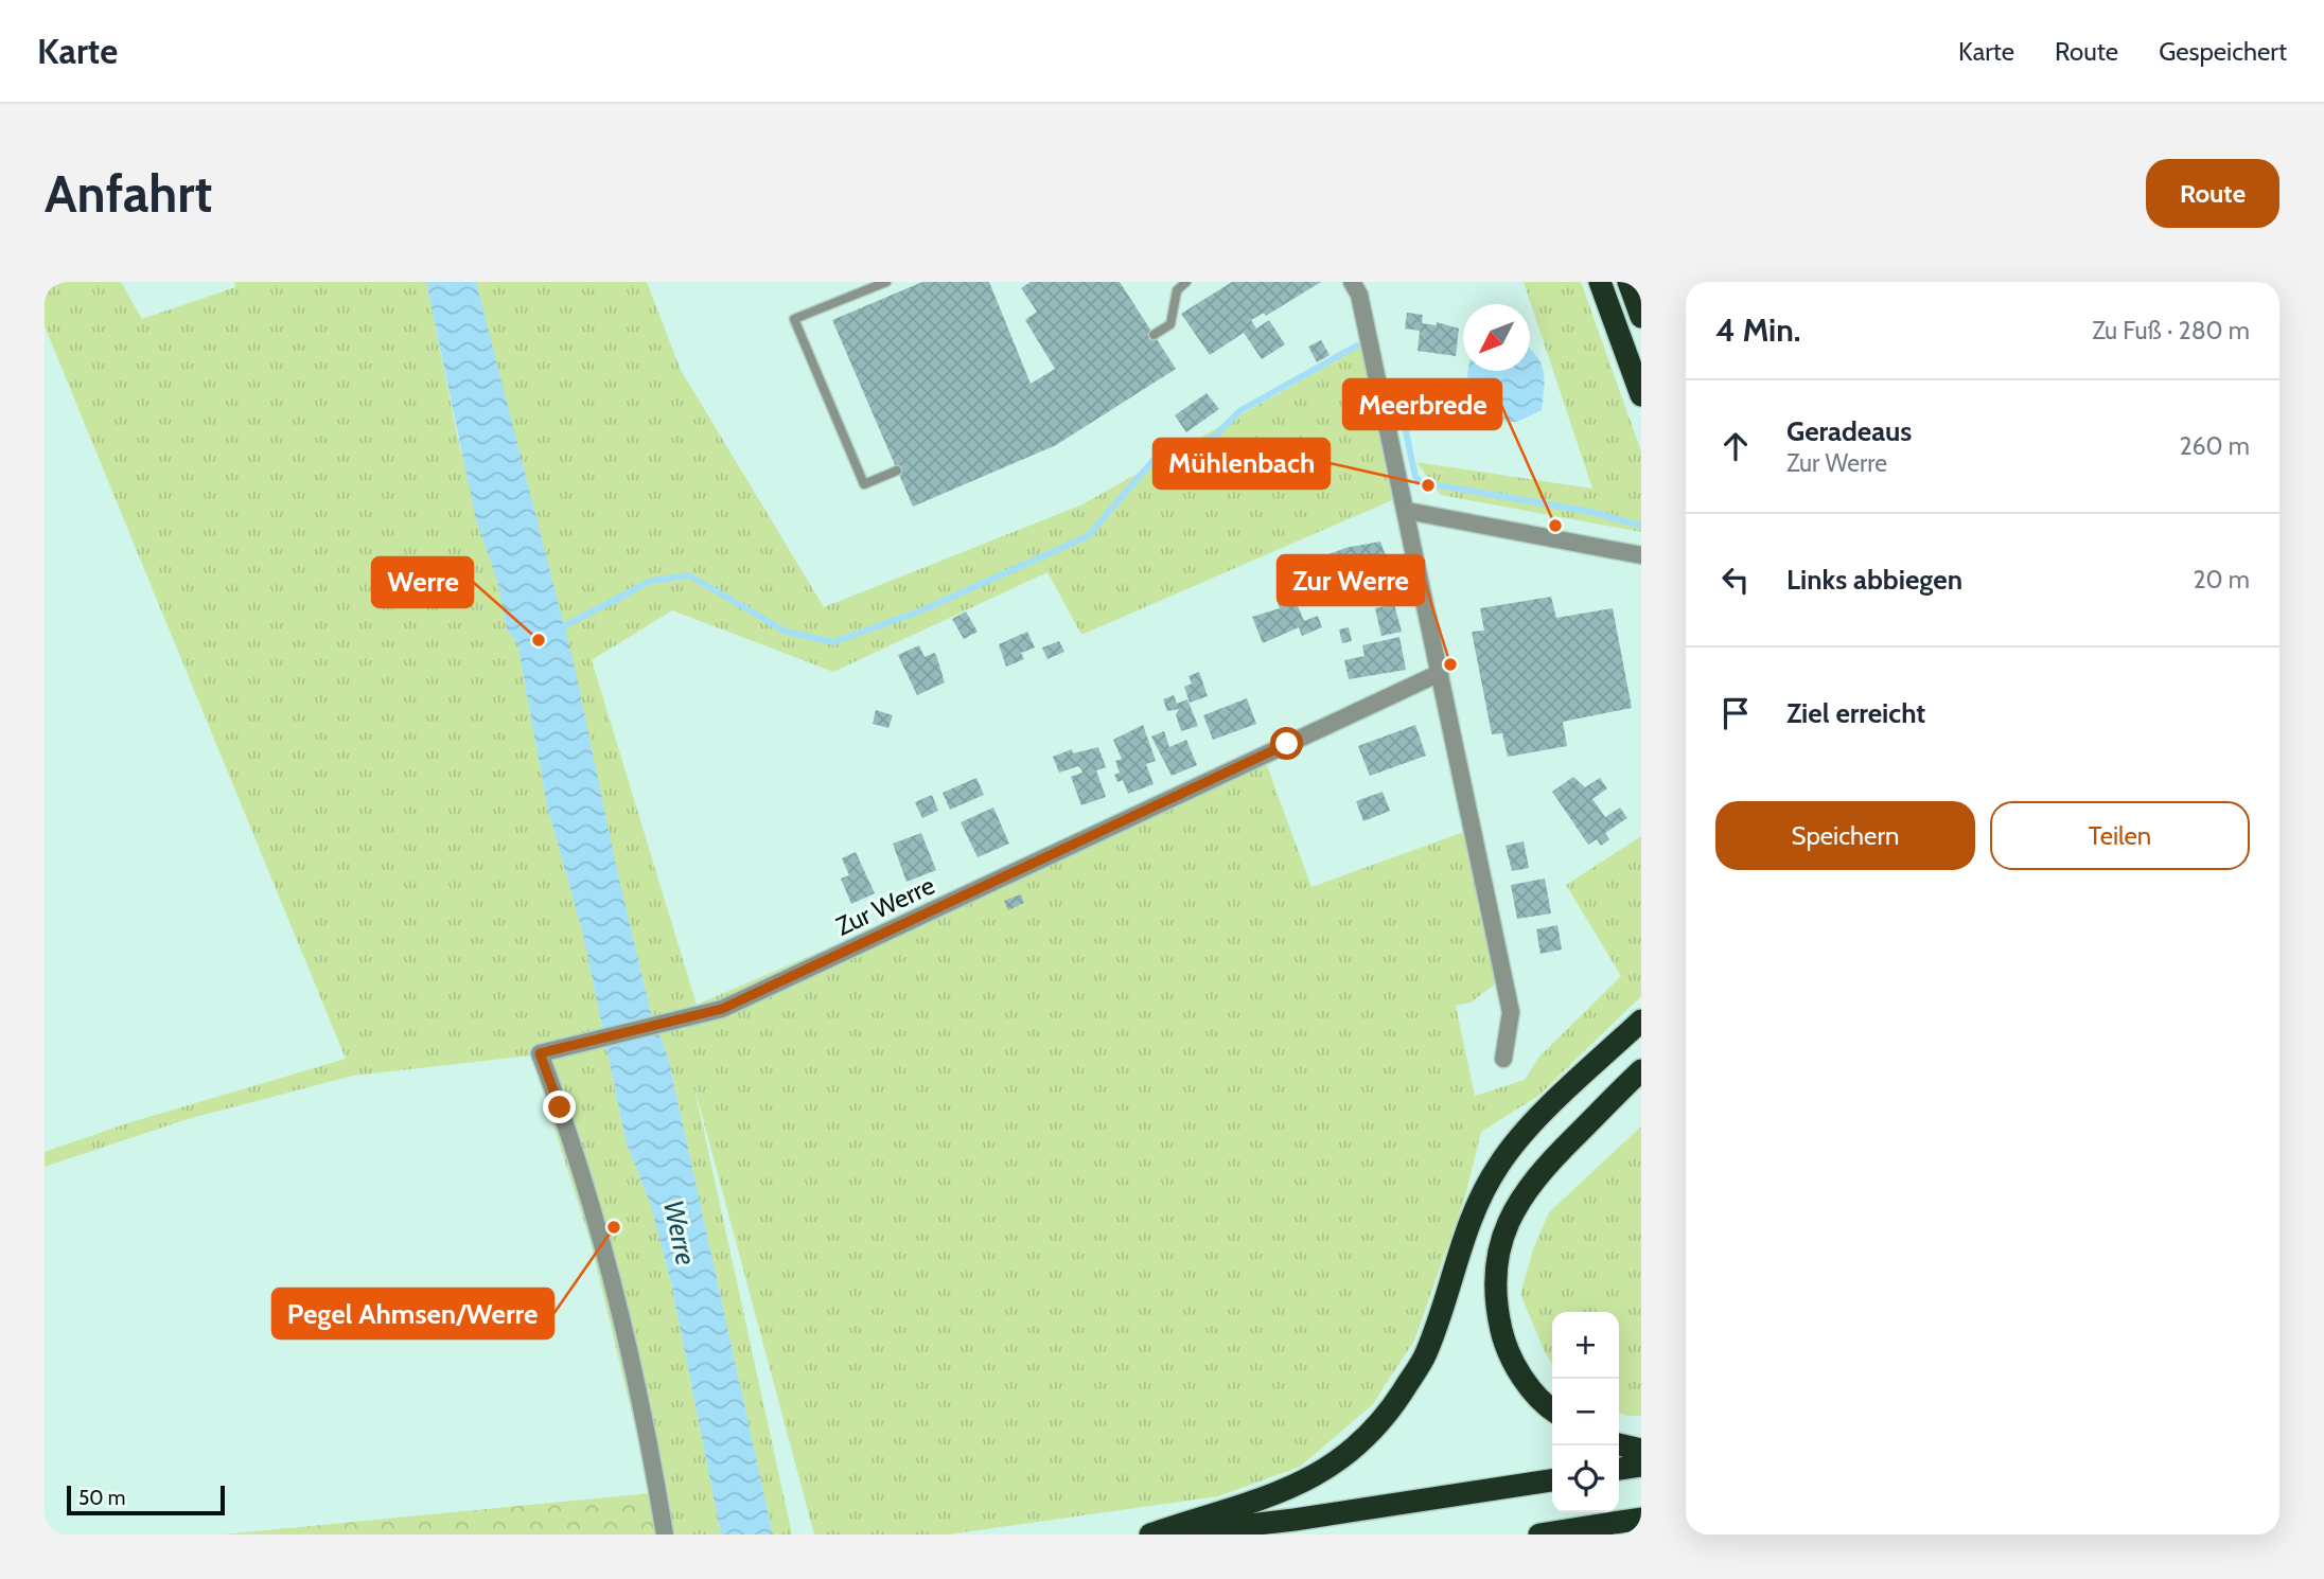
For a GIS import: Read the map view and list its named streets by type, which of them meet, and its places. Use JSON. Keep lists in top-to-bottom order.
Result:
{
  "streets": {
    "street": ["Zur Werre"]
  },
  "water": ["Werre"],
  "places": [
    "Mühlenbach",
    "Meerbrede",
    "Werre",
    "Zur Werre",
    "Pegel Ahmsen/Werre"
  ],
  "scale_bar": "50 m",
  "north": "bottom left",
  "page": {
    "header": "Karte",
    "nav": ["Karte", "Route", "Gespeichert"],
    "buttons": [
      "Route",
      ["Speichern", "Teilen"]
    ],
    "title": "Anfahrt",
    "heading": ["4 Min.", "Zu Fuß · 280 m"],
    "list": [
      ["Geradeaus", "Zur Werre", "260 m"],
      ["Links abbiegen", "20 m"],
      "Ziel erreicht"
    ],
    "map_buttons": ["+", "−"],
    "scale": "50 m"
  }
}
